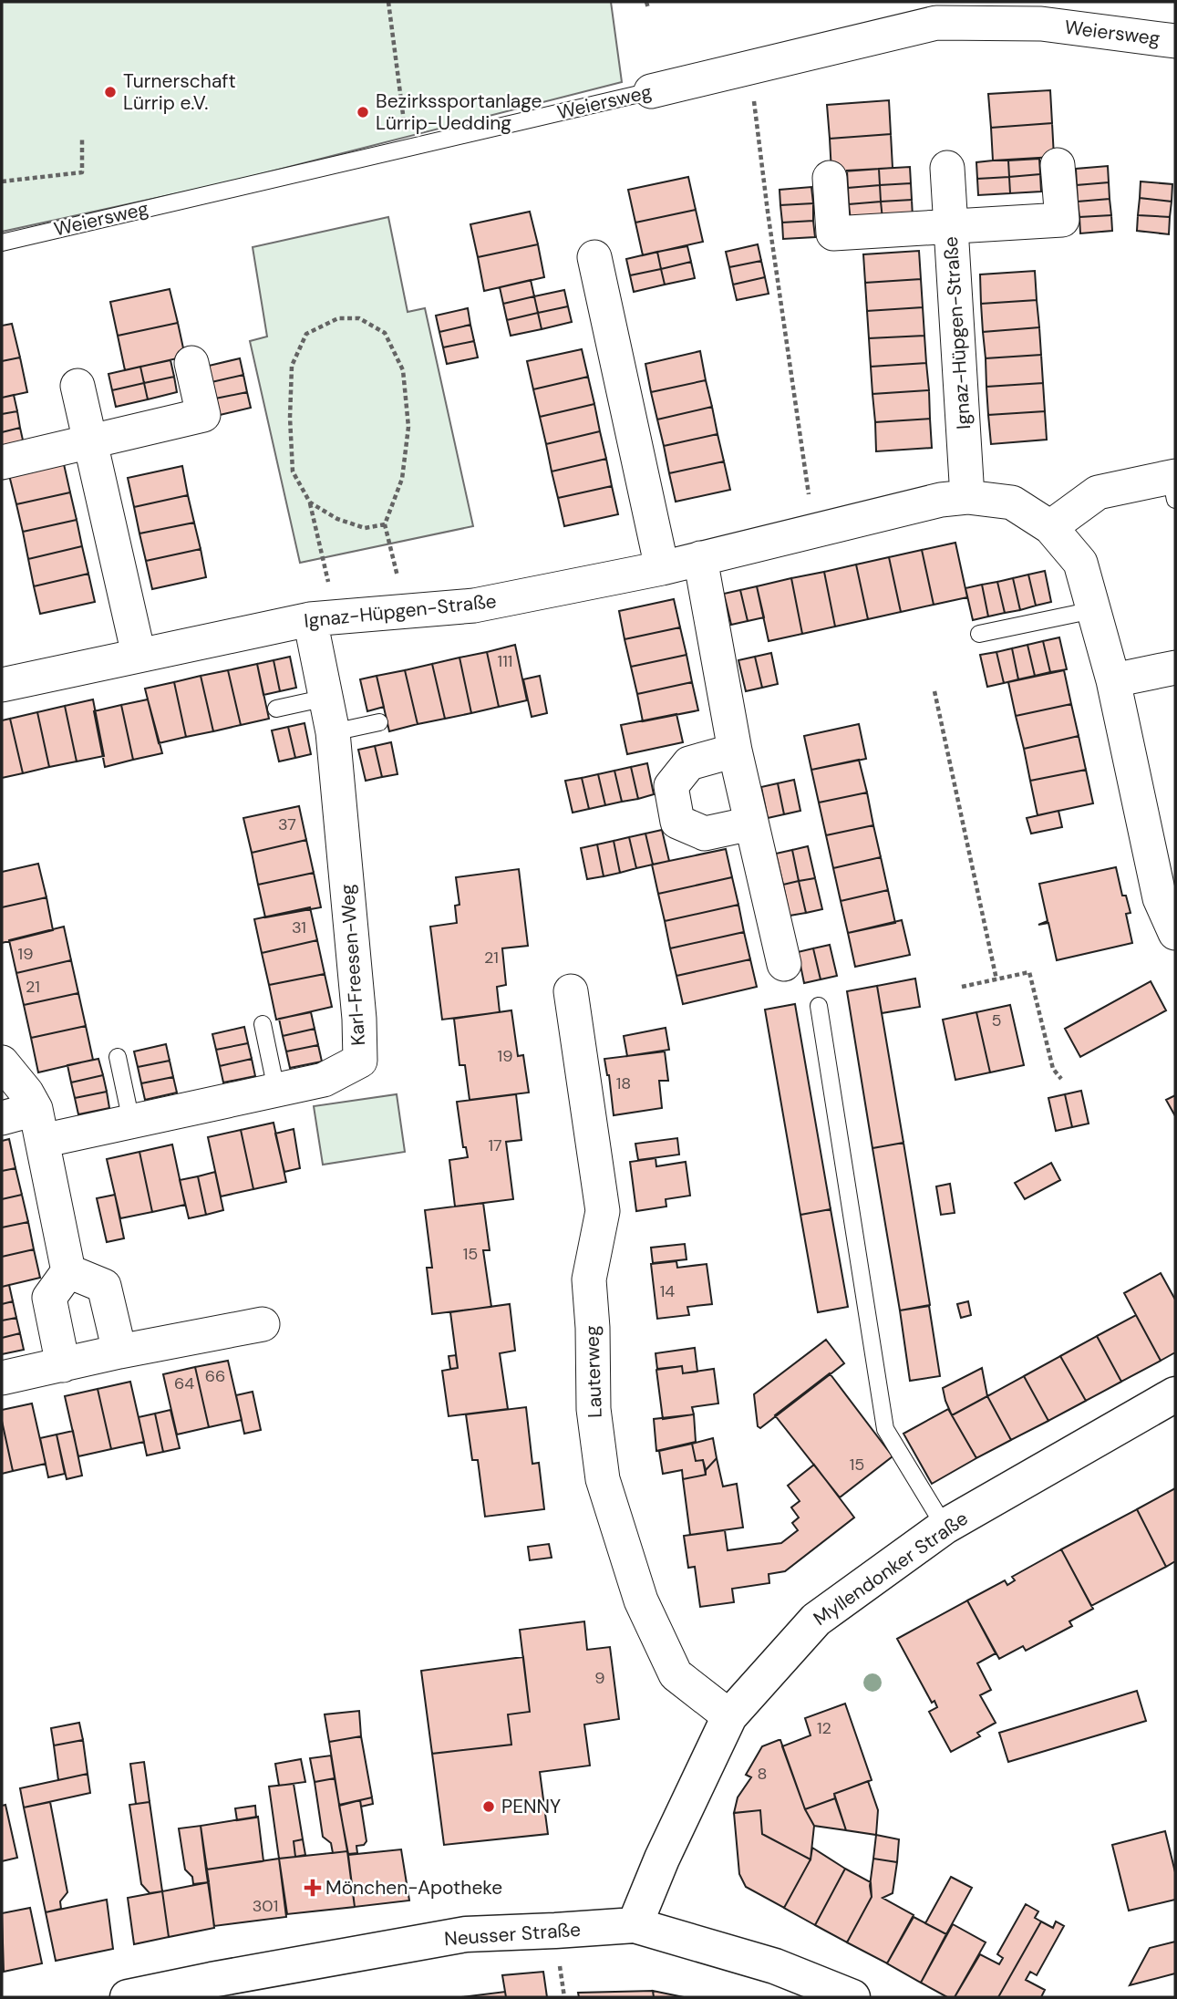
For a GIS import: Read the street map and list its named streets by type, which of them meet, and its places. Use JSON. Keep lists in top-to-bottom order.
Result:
{
  "streets": {
    "street": [
      "Weiersweg",
      "Ignaz-Hüpgen-Straße",
      "Karl-Freesen-Weg",
      "Lauterweg",
      "Myllendonker Straße",
      "Neusser Straße"
    ]
  },
  "crossings": [
    ["Ignaz-Hüpgen-Straße", "Karl-Freesen-Weg"],
    ["Lauterweg", "Myllendonker Straße"],
    ["Myllendonker Straße", "Neusser Straße"]
  ],
  "places": {
    "other": ["Turnerschaft Lürrip e.V.", "Bezirkssportanlage Lürrip-Uedding", "PENNY"],
    "health": ["Mönchen-Apotheke"]
  },
  "house_numbers": [
    "111",
    "37",
    "31",
    "19",
    "21",
    "21",
    "5",
    "19",
    "18",
    "17",
    "15",
    "14",
    "66",
    "64",
    "15",
    "9",
    "12",
    "8",
    "301"
  ]
}
